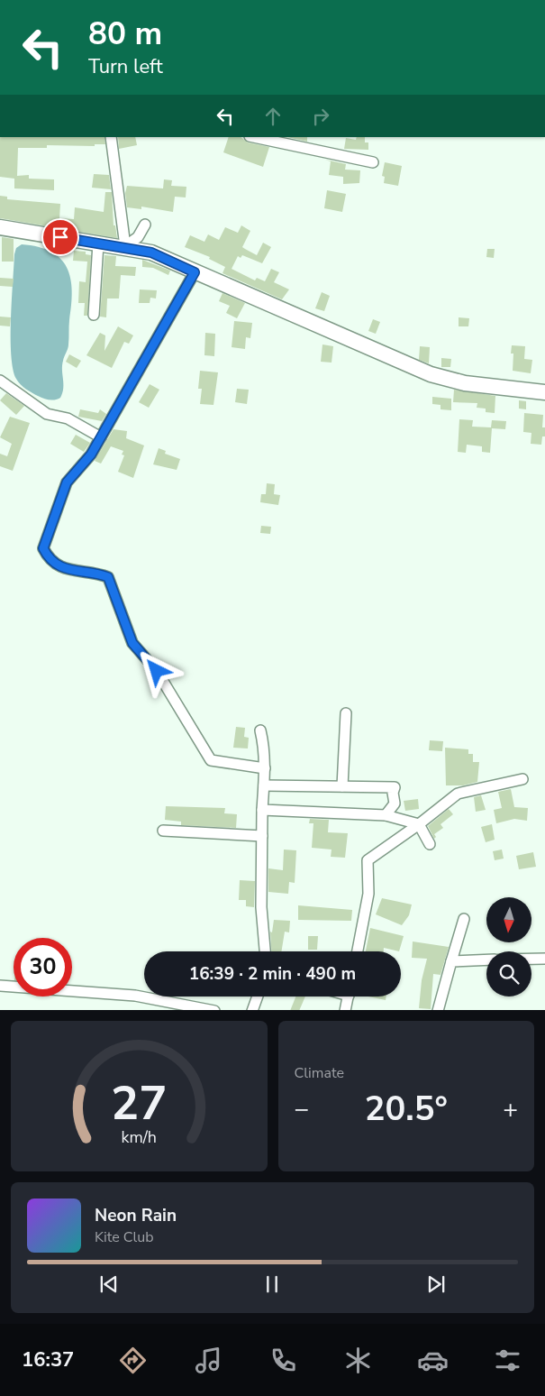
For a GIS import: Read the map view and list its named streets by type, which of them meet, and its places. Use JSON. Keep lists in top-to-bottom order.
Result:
{
  "north": "bottom",
  "page": {
    "turn": ["80 m", "Turn left"],
    "limit": "30",
    "trip": "16:39 · 2 min · 490 m",
    "tile": "Climate",
    "heat": ["−", "20.5°", "+"],
    "song": ["Neon Rain", "Kite Club"],
    "tabs": "16:37",
    "gauge": ["27", "km/h"]
  }
}
